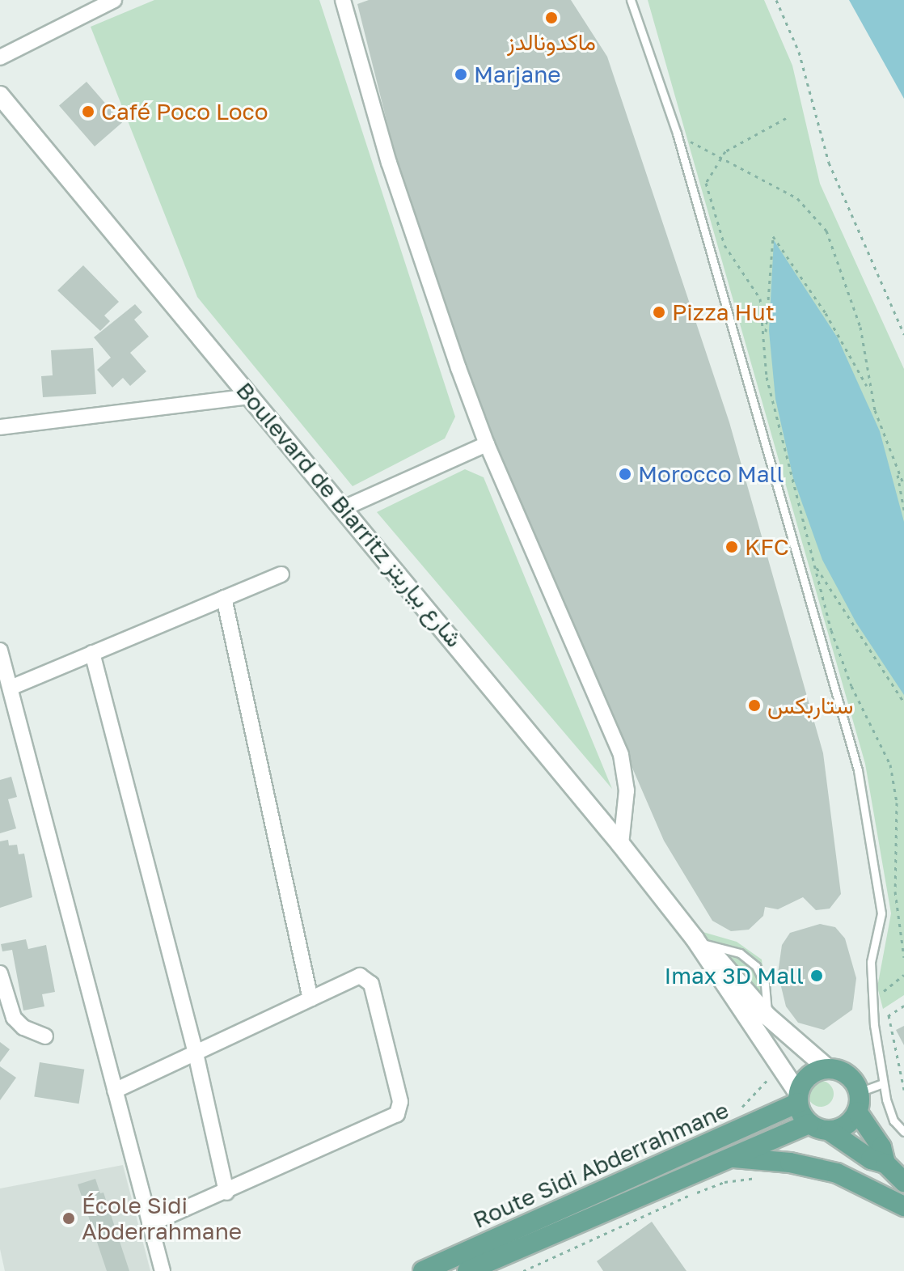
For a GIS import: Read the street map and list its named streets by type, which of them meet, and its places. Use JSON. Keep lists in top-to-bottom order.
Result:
{
  "streets": {
    "main road": ["Route Sidi Abderrahmane"],
    "street": ["Boulevard de Biarritz شارع بياريتز"]
  },
  "crossings": [
    ["Boulevard de Biarritz شارع بياريتز", "Route Sidi Abderrahmane"]
  ],
  "places": [
    "ماكدونالدز",
    "Marjane",
    "Café Poco Loco",
    "Pizza Hut",
    "Morocco Mall",
    "KFC",
    "ستاربكس",
    "Imax 3D Mall",
    "École Sidi Abderrahmane"
  ]
}
